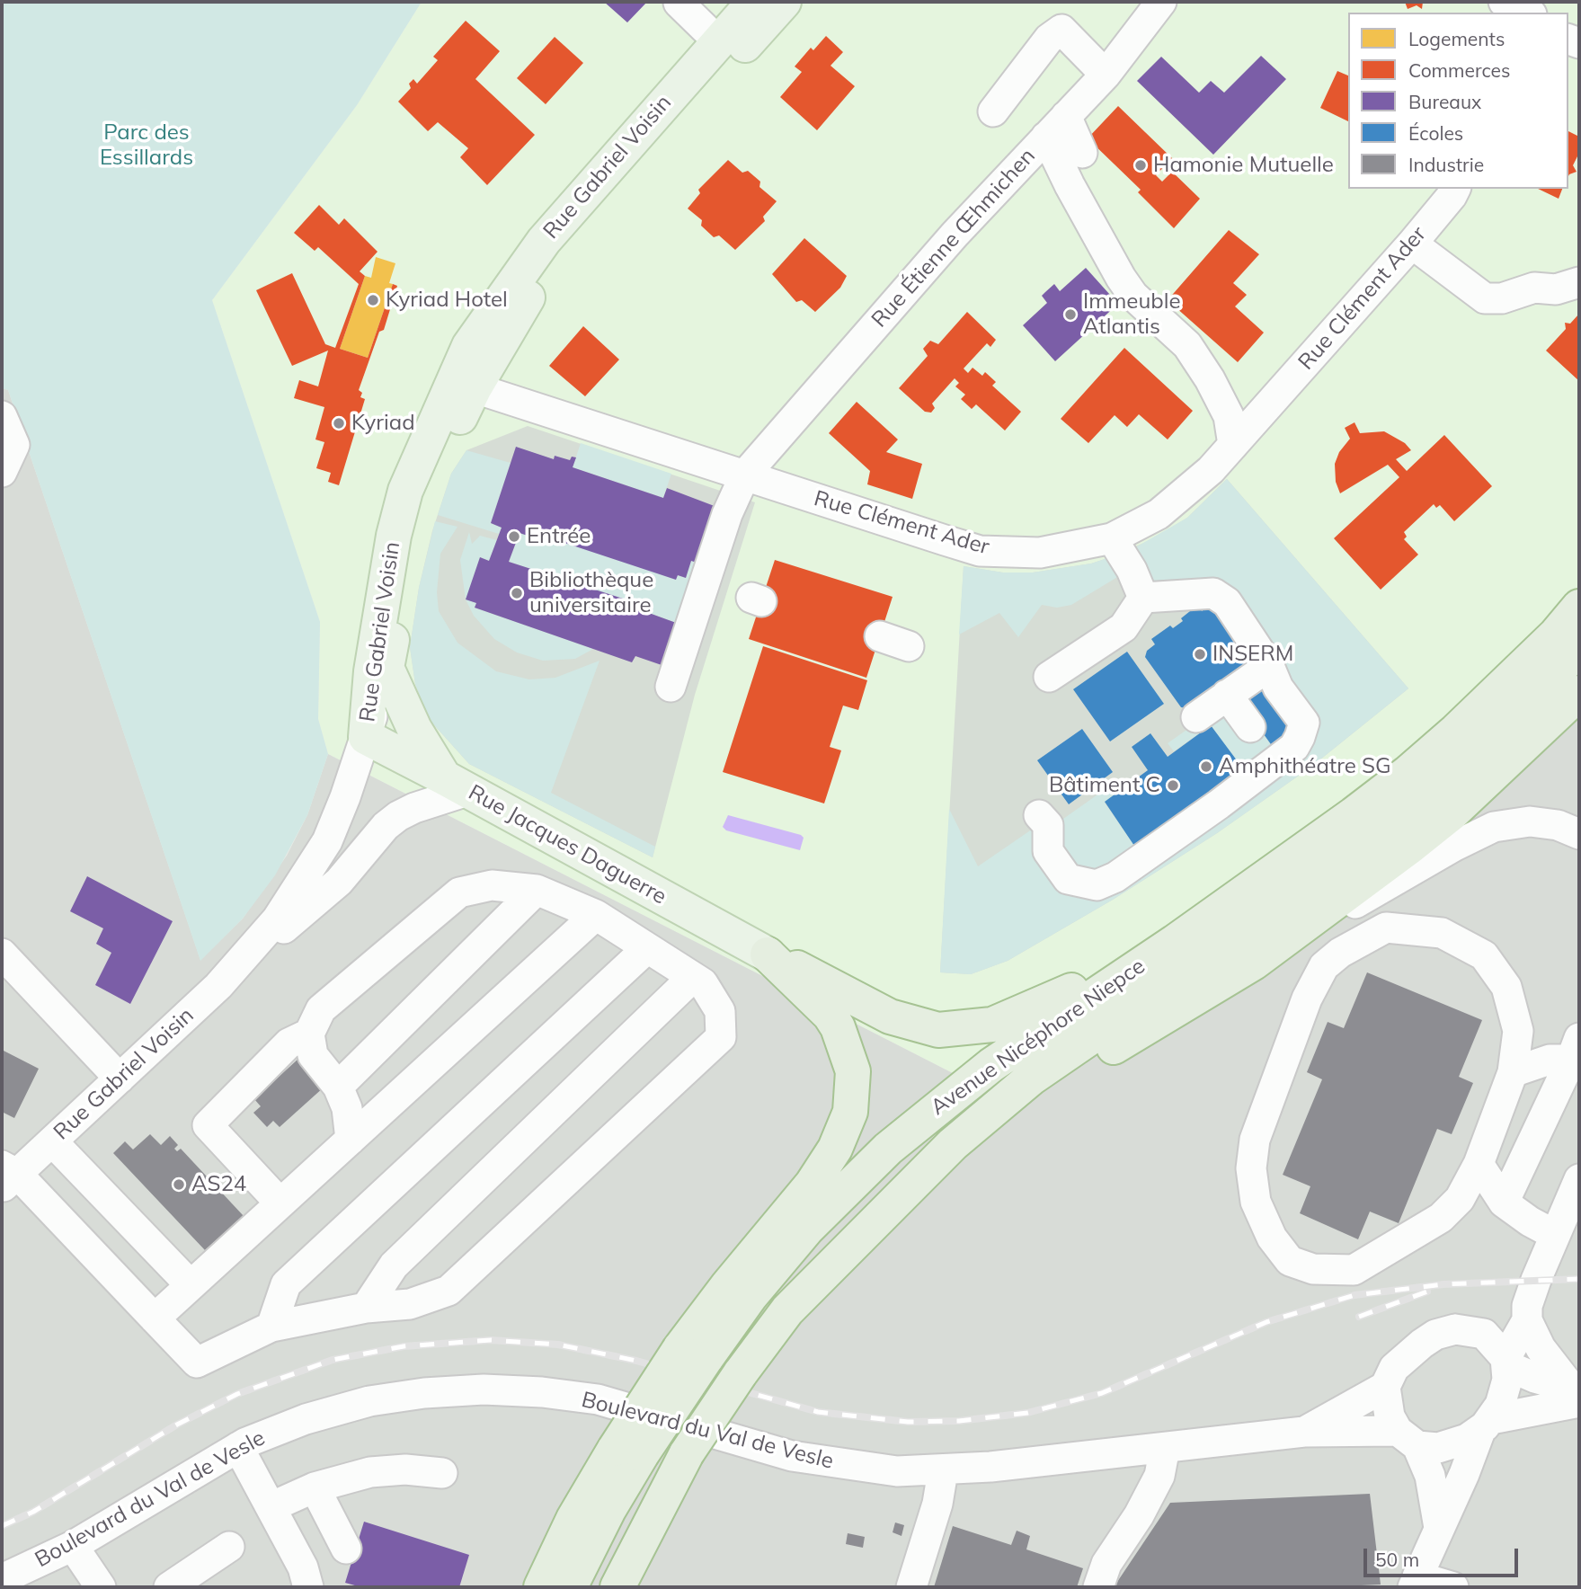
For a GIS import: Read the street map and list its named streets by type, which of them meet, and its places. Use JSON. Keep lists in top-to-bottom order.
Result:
{
  "streets": {
    "highway": ["Avenue Nicéphore Niepce"],
    "main road": ["Rue Gabriel Voisin", "Rue Jacques Daguerre"],
    "street": ["Rue Étienne Œhmichen", "Rue Clément Ader", "Boulevard du Val de Vesle"]
  },
  "crossings": [
    ["Rue Gabriel Voisin", "Rue Clément Ader"],
    ["Rue Gabriel Voisin", "Rue Jacques Daguerre"],
    ["Rue Étienne Œhmichen", "Rue Clément Ader"]
  ],
  "parks": ["Parc des Essillards"],
  "places": [
    "Hamonie Mutuelle",
    "Kyriad Hotel",
    "Immeuble Atlantis",
    "Kyriad",
    "Entrée",
    "Bibliothèque universitaire",
    "INSERM",
    "Amphithéatre SG",
    "Bâtiment C",
    "AS24"
  ],
  "legend": [
    "Logements",
    "Commerces",
    "Bureaux",
    "Écoles",
    "Industrie"
  ],
  "scale_bar": "50 m"
}
